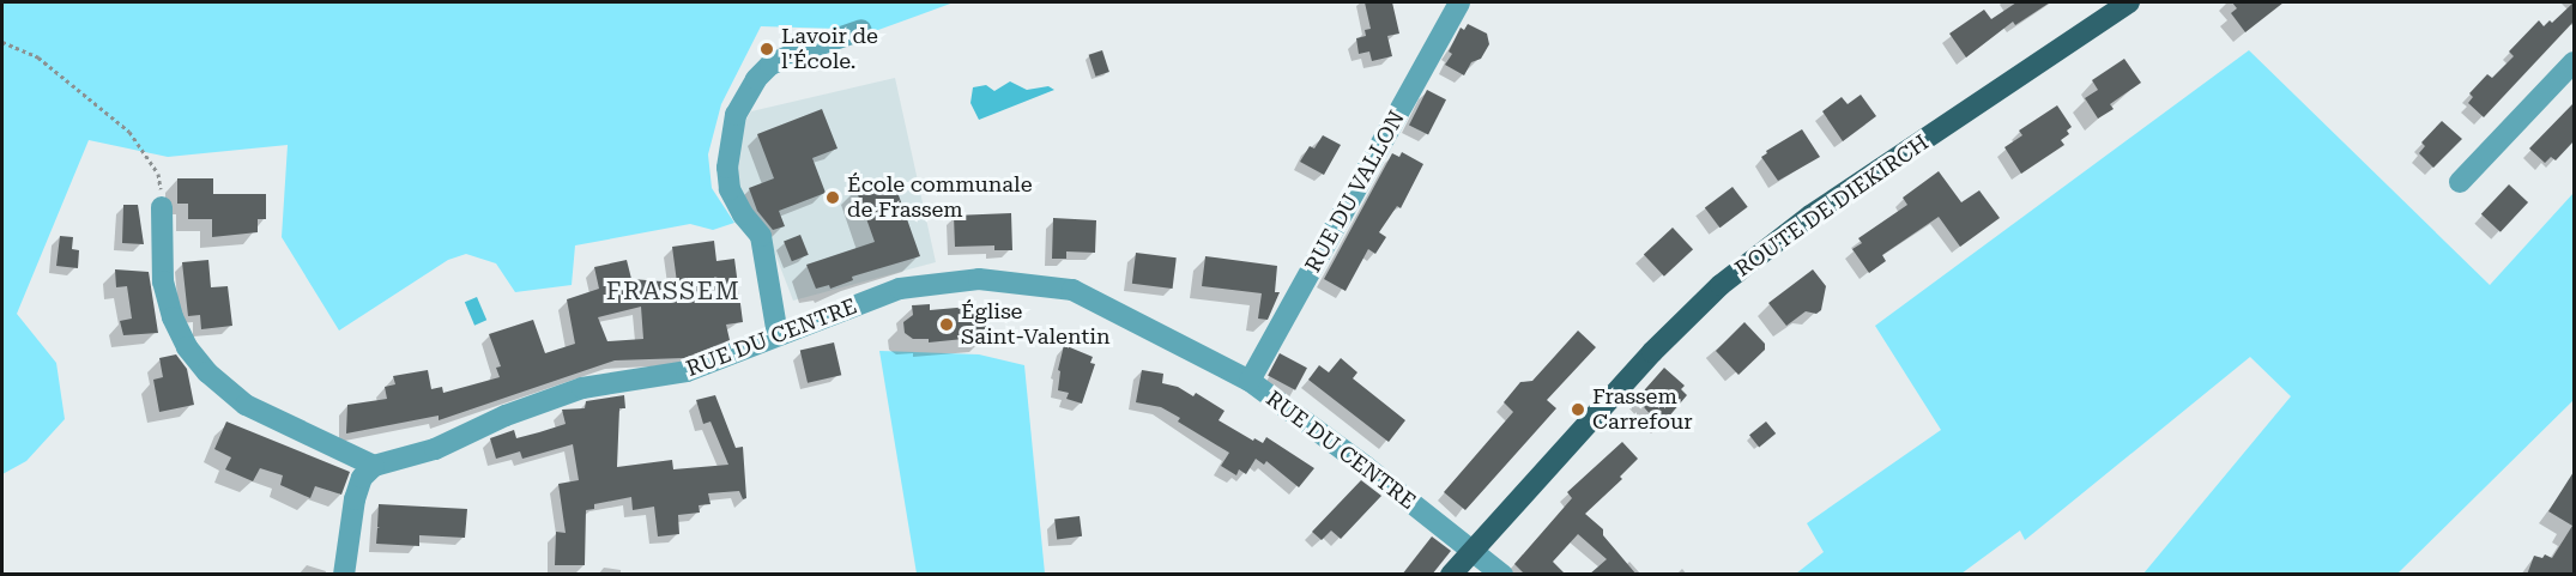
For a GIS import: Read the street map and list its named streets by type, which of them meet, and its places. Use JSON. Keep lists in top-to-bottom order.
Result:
{
  "streets": {
    "main road": ["ROUTE DE DIEKIRCH"],
    "street": ["RUE DU VALLON", "RUE DU CENTRE"]
  },
  "crossings": [
    ["RUE DU VALLON", "RUE DU CENTRE"],
    ["ROUTE DE DIEKIRCH", "RUE DU CENTRE"]
  ],
  "districts": ["FRASSEM"],
  "places": [
    "Lavoir de l'École.",
    "École communale de Frassem",
    "Église Saint-Valentin",
    "Frassem Carrefour"
  ]
}
